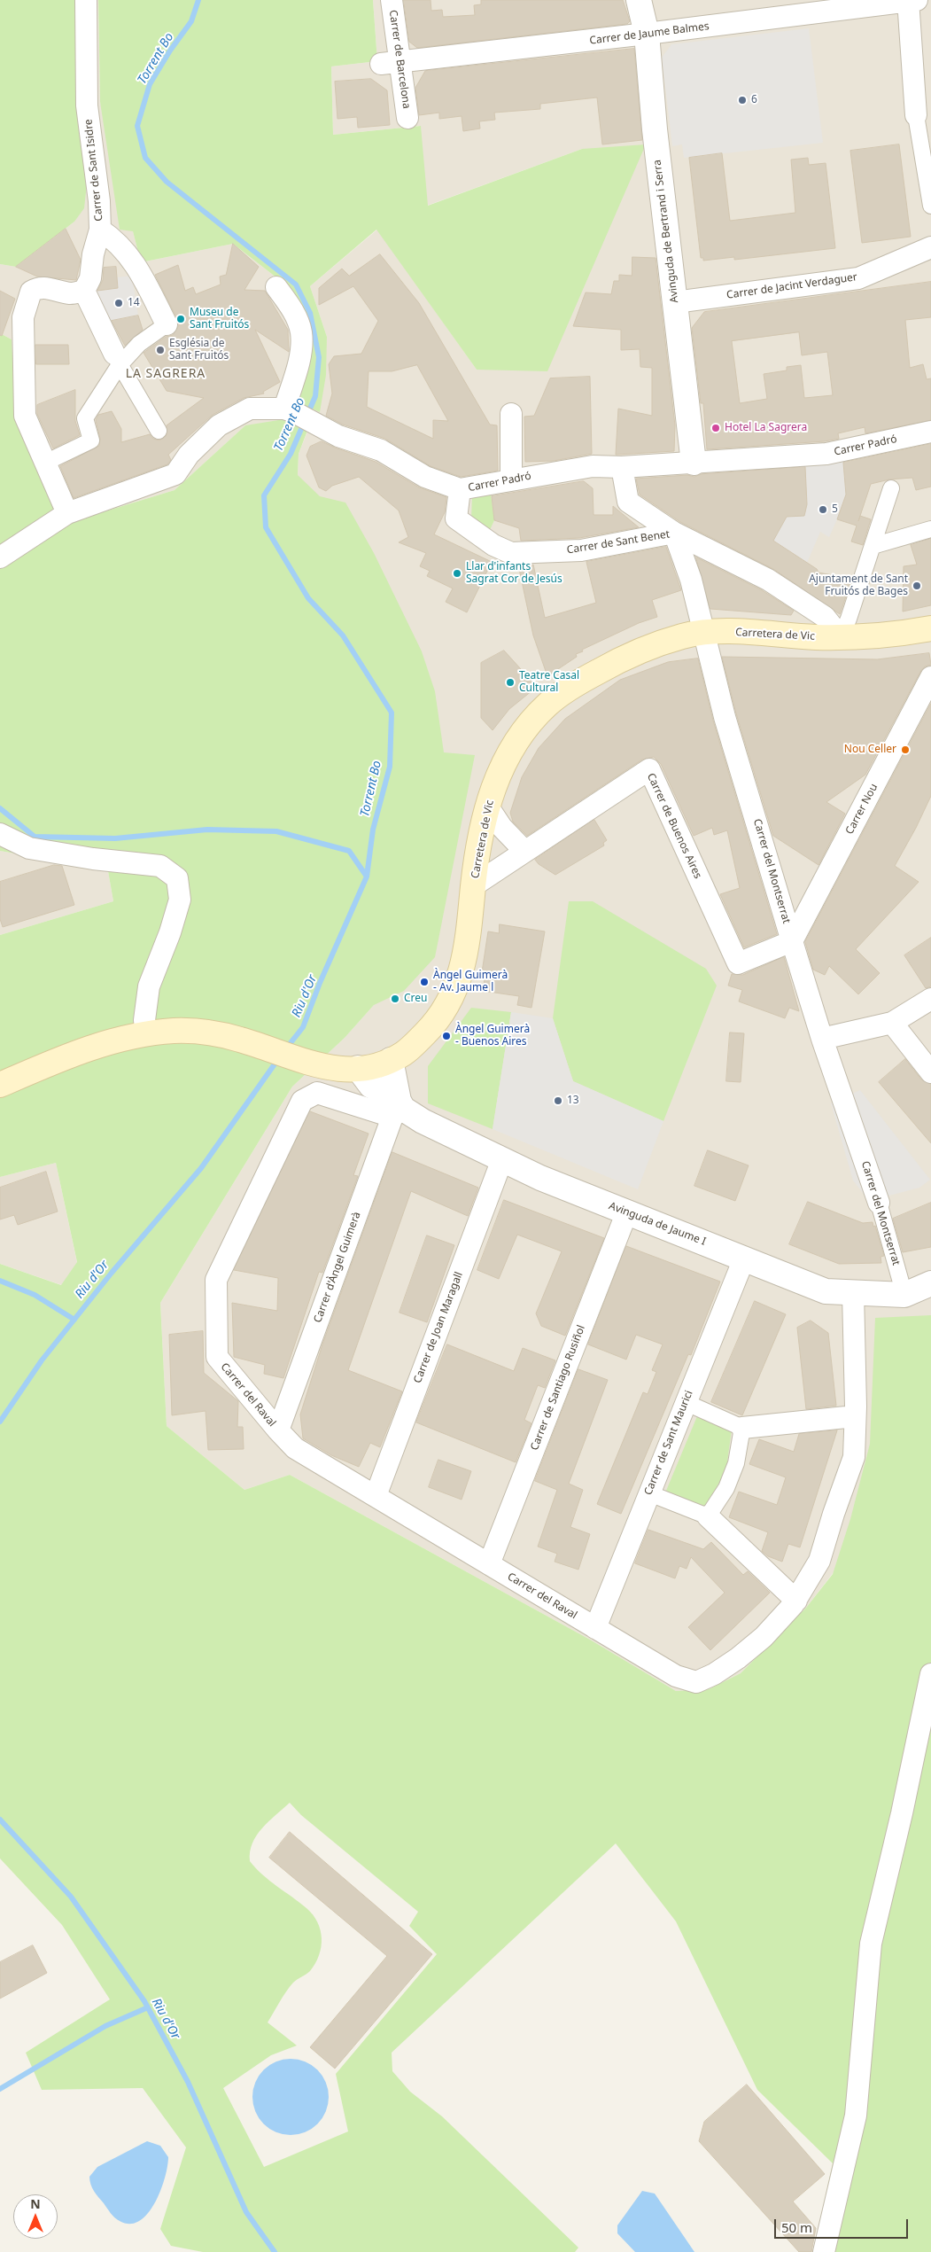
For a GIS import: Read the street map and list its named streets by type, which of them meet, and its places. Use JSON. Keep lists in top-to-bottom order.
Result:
{
  "streets": {
    "main road": ["Carretera de Vic"],
    "street": [
      "Carrer de Jaume Balmes",
      "Carrer de Barcelona",
      "Carrer de Sant Isidre",
      "Avinguda de Bertrand i Serra",
      "Carrer de Jacint Verdaguer",
      "Carrer Padró",
      "Carrer de Sant Benet",
      "Carrer Nou",
      "Carrer de Buenos Aires",
      "Carrer del Montserrat",
      "Avinguda de Jaume I",
      "Carrer d'Àngel Guimerà",
      "Carrer de Joan Maragall",
      "Carrer de Santiago Rusiñol",
      "Carrer del Raval",
      "Carrer de Sant Maurici"
    ]
  },
  "crossings": [
    ["Carrer de Jaume Balmes", "Carrer de Barcelona"],
    ["Carrer de Jaume Balmes", "Avinguda de Bertrand i Serra"],
    ["Avinguda de Bertrand i Serra", "Carrer de Jacint Verdaguer"],
    ["Avinguda de Bertrand i Serra", "Carrer Padró"],
    ["Carrer Padró", "Carrer de Sant Benet"],
    ["Carrer de Sant Benet", "Carretera de Vic"],
    ["Carrer de Sant Benet", "Carrer del Montserrat"],
    ["Carretera de Vic", "Carrer de Buenos Aires"],
    ["Carretera de Vic", "Carrer del Montserrat"],
    ["Carretera de Vic", "Avinguda de Jaume I"],
    ["Carrer Nou", "Carrer de Buenos Aires"],
    ["Carrer Nou", "Carrer del Montserrat"],
    ["Carrer de Buenos Aires", "Carrer del Montserrat"],
    ["Carrer del Montserrat", "Avinguda de Jaume I"],
    ["Avinguda de Jaume I", "Carrer d'Àngel Guimerà"],
    ["Avinguda de Jaume I", "Carrer de Joan Maragall"],
    ["Avinguda de Jaume I", "Carrer de Santiago Rusiñol"],
    ["Avinguda de Jaume I", "Carrer del Raval"],
    ["Avinguda de Jaume I", "Carrer de Sant Maurici"],
    ["Carrer d'Àngel Guimerà", "Carrer del Raval"],
    ["Carrer de Joan Maragall", "Carrer del Raval"],
    ["Carrer de Santiago Rusiñol", "Carrer del Raval"],
    ["Carrer del Raval", "Carrer de Sant Maurici"]
  ],
  "districts": ["LA SAGRERA"],
  "water": ["Torrent Bo", "Riu d'Or"],
  "places": [
    "6",
    "14",
    "Museu de Sant Fruitós",
    "Església de Sant Fruitós",
    "Hotel La Sagrera",
    "5",
    "Llar d'infants Sagrat Cor de Jesús",
    "Ajuntament de Sant Fruitós de Bages",
    "Teatre Casal Cultural",
    "Nou Celler",
    "Àngel Guimerà - Av. Jaume l",
    "Creu",
    "Àngel Guimerà - Buenos Aires",
    "13"
  ],
  "scale_bar": "50 m",
  "north": "top"
}
